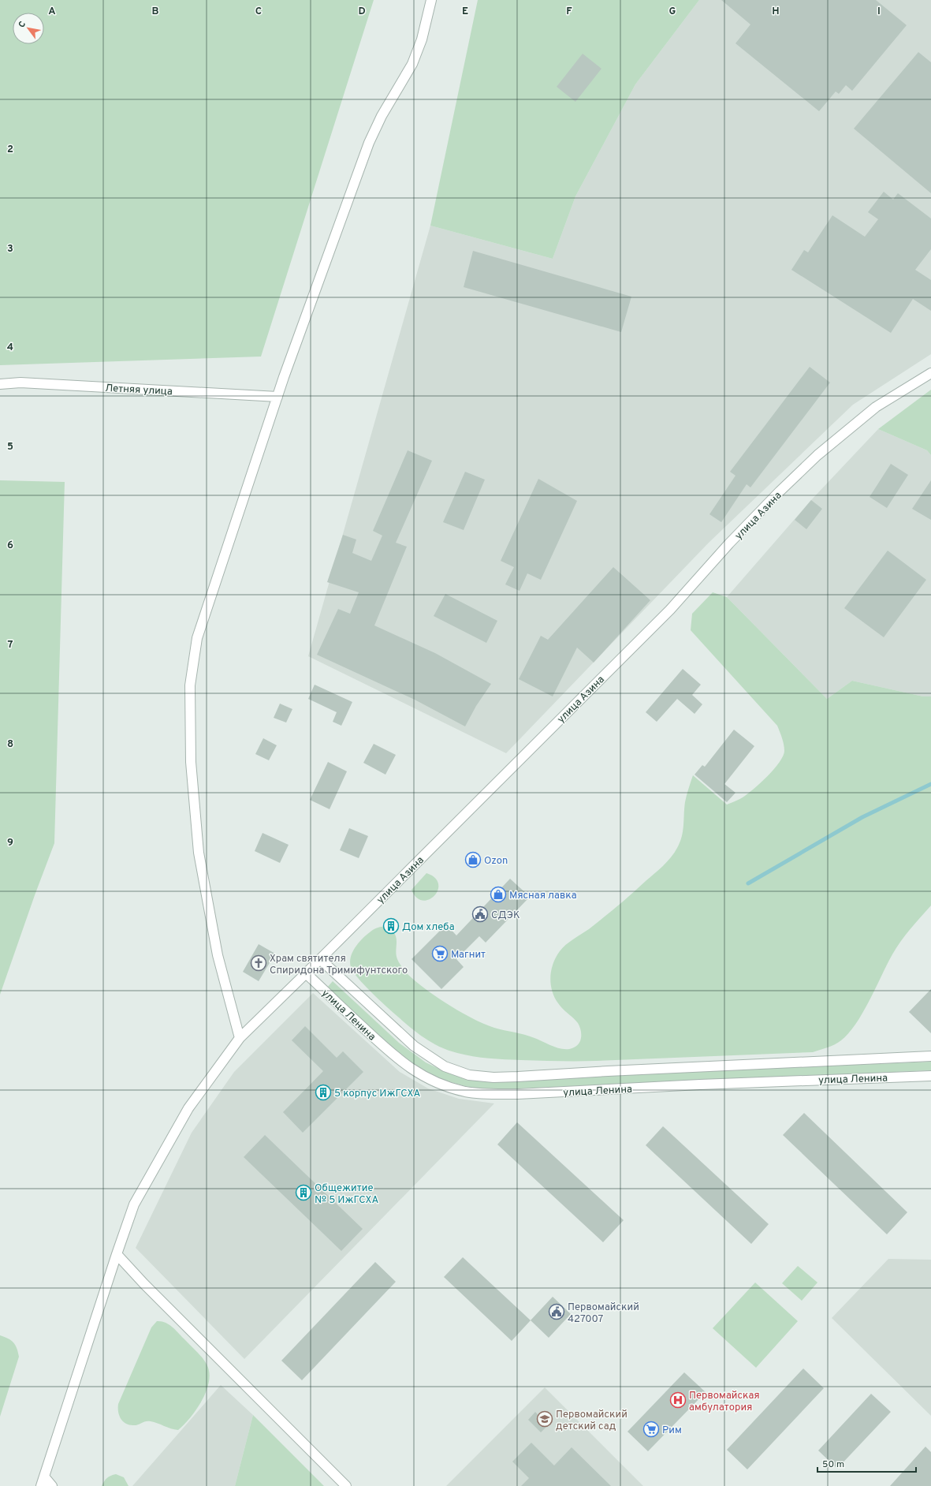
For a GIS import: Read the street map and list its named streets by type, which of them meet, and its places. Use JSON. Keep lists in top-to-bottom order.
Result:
{
  "streets": {
    "street": ["Летняя улица", "улица Азина", "улица Ленина"]
  },
  "crossings": [
    ["улица Азина", "улица Ленина"]
  ],
  "places": {
    "shop": ["Ozon", "Мясная лавка"],
    "public building": ["СДЭК", "Первомайский 427007"],
    "building": ["Дом хлеба", "5 корпус ИжГСХА", "Общежитие № 5 ИжГСХА"],
    "supermarket": ["Магнит", "Рим"],
    "church": ["Храм святителя Спиридона Тримифунтского"],
    "hospital": ["Первомайская амбулатория"],
    "school or university": ["Первомайский детский сад"]
  },
  "scale_bar": "50 m",
  "north": "top left",
  "grid": {
    "columns": [
      "A",
      "B",
      "C",
      "D",
      "E",
      "F",
      "G",
      "H",
      "I"
    ],
    "rows": [
      "2",
      "3",
      "4",
      "5",
      "6",
      "7",
      "8",
      "9"
    ]
  }
}
